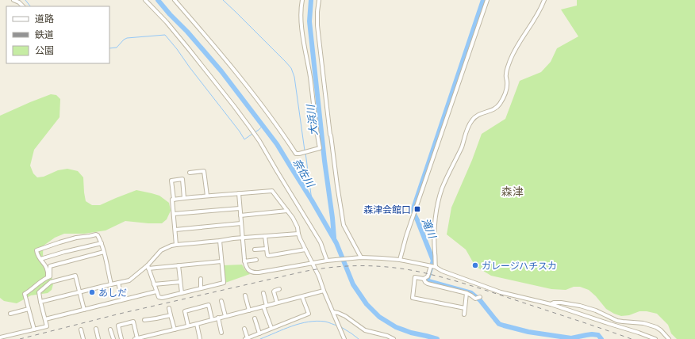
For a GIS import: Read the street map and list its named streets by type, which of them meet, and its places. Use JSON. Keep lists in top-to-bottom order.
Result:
{
  "districts": ["森津"],
  "water": ["大浜川", "奈佐川", "滝川"],
  "places": {
    "transit": ["森津会館口"],
    "other": ["ガレージハチスカ", "あしだ"]
  },
  "legend": ["道路", "鉄道", "公園"]
}
